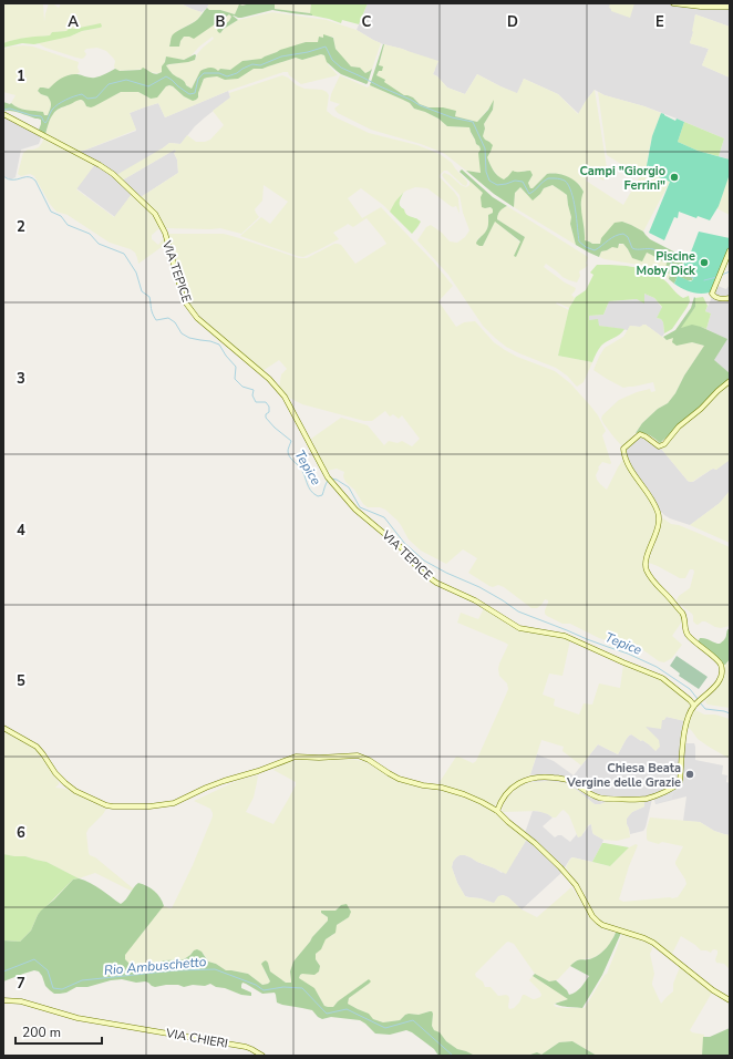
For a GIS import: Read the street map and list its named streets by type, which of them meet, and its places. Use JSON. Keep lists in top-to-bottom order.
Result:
{
  "streets": {
    "street": ["VIA TEPICE", "VIA CHIERI"]
  },
  "water": ["Tepice", "Rio Ambuschetto"],
  "places": ["Campi \"Giorgio Ferrini\"", "Piscine Moby Dick", "Chiesa Beata Vergine delle Grazie"],
  "scale_bar": "200 m",
  "grid": {
    "columns": [
      "A",
      "B",
      "C",
      "D",
      "E"
    ],
    "rows": [
      "1",
      "2",
      "3",
      "4",
      "5",
      "6",
      "7"
    ]
  }
}
